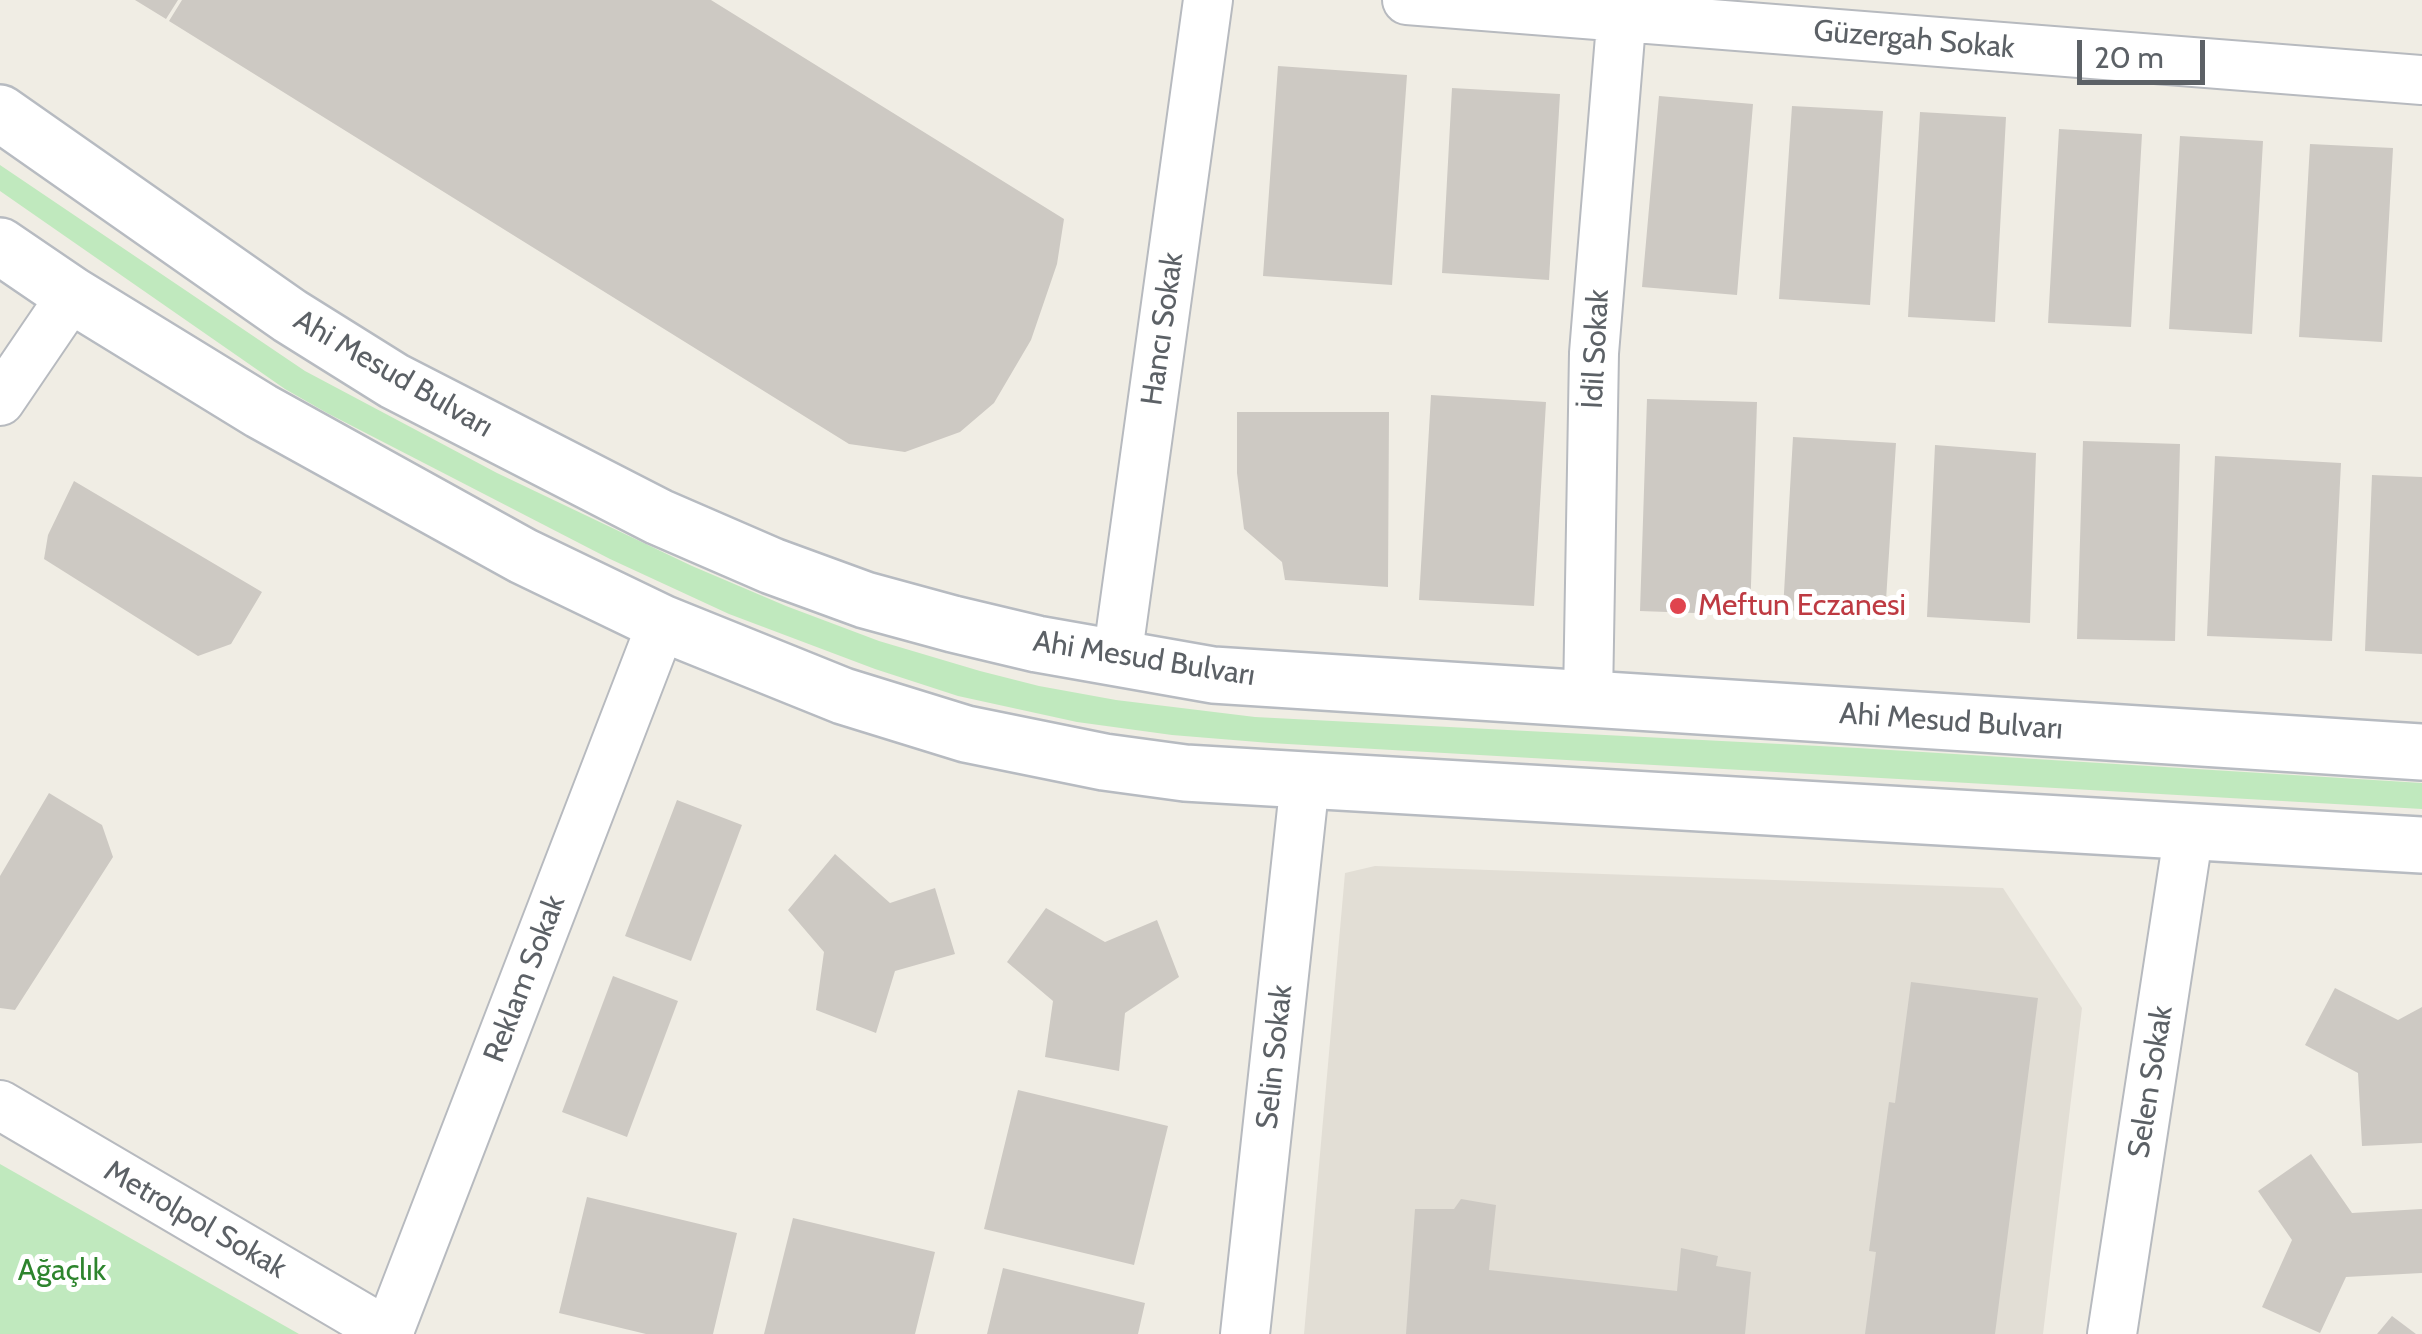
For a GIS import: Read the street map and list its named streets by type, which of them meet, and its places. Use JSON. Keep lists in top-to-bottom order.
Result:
{
  "streets": {
    "main road": ["Ahi Mesud Bulvarı"],
    "street": [
      "Güzergah Sokak",
      "Hancı Sokak",
      "İdil Sokak",
      "Reklam Sokak",
      "Selin Sokak",
      "Selen Sokak",
      "Metrolpol Sokak"
    ]
  },
  "crossings": [
    ["Güzergah Sokak", "İdil Sokak"],
    ["Hancı Sokak", "Ahi Mesud Bulvarı"],
    ["İdil Sokak", "Ahi Mesud Bulvarı"],
    ["Reklam Sokak", "Metrolpol Sokak"]
  ],
  "parks": ["Ağaçlık"],
  "places": ["Meftun Eczanesi"],
  "scale_bar": "20 m"
}
